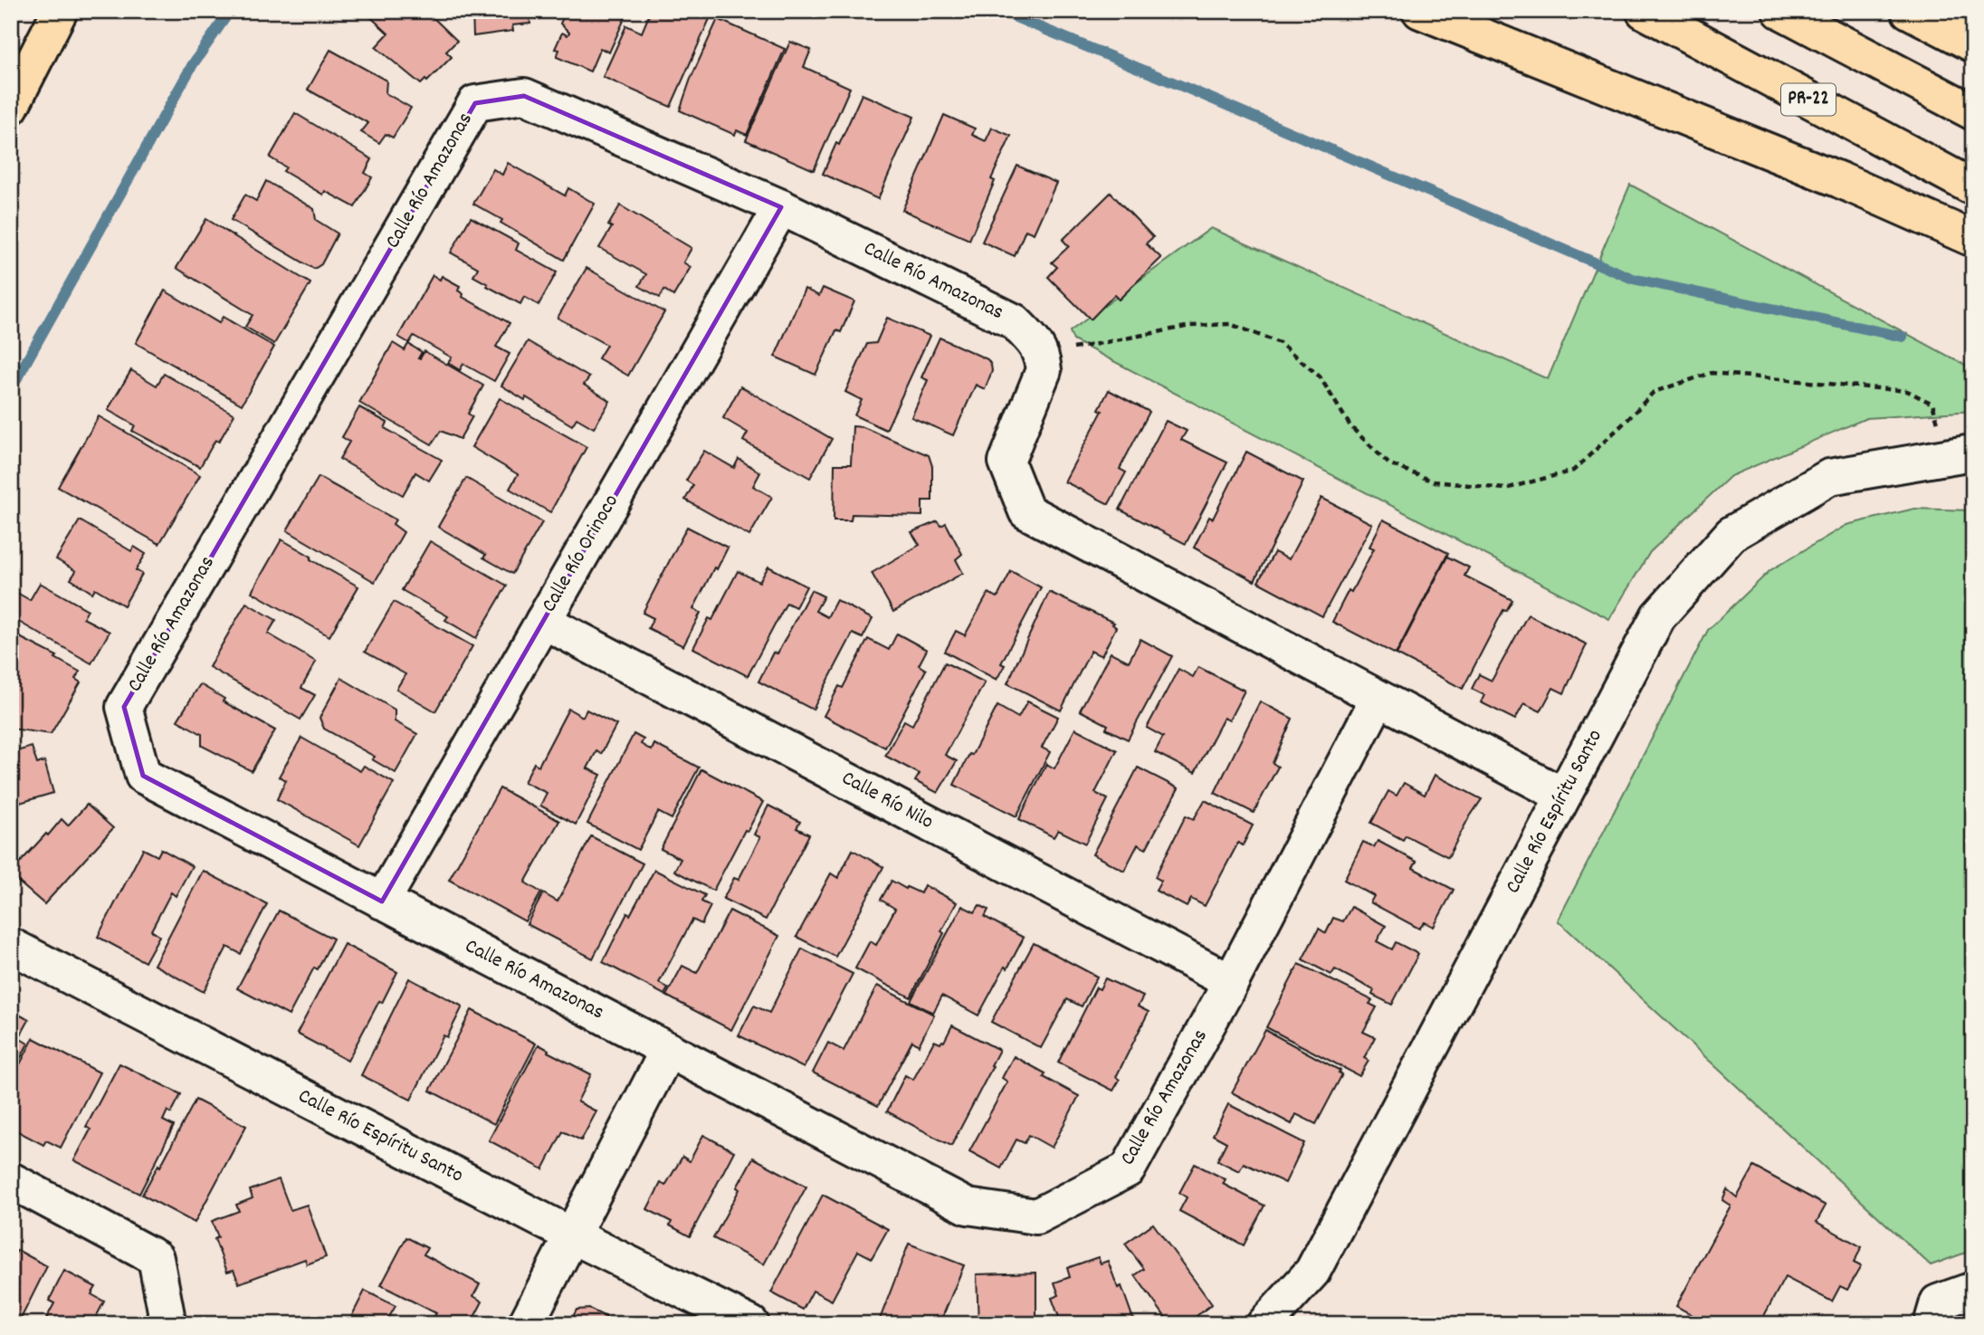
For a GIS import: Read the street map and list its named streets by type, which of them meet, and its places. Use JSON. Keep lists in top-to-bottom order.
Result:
{
  "streets": {
    "main road": ["PR-22"],
    "street": [
      "Calle Río Amazonas",
      "Calle Río Orinoco",
      "Calle Río Nilo",
      "Calle Río Espíritu Santo"
    ]
  },
  "crossings": [
    ["Calle Río Amazonas", "Calle Río Orinoco"],
    ["Calle Río Amazonas", "Calle Río Nilo"],
    ["Calle Río Orinoco", "Calle Río Nilo"]
  ]
}
